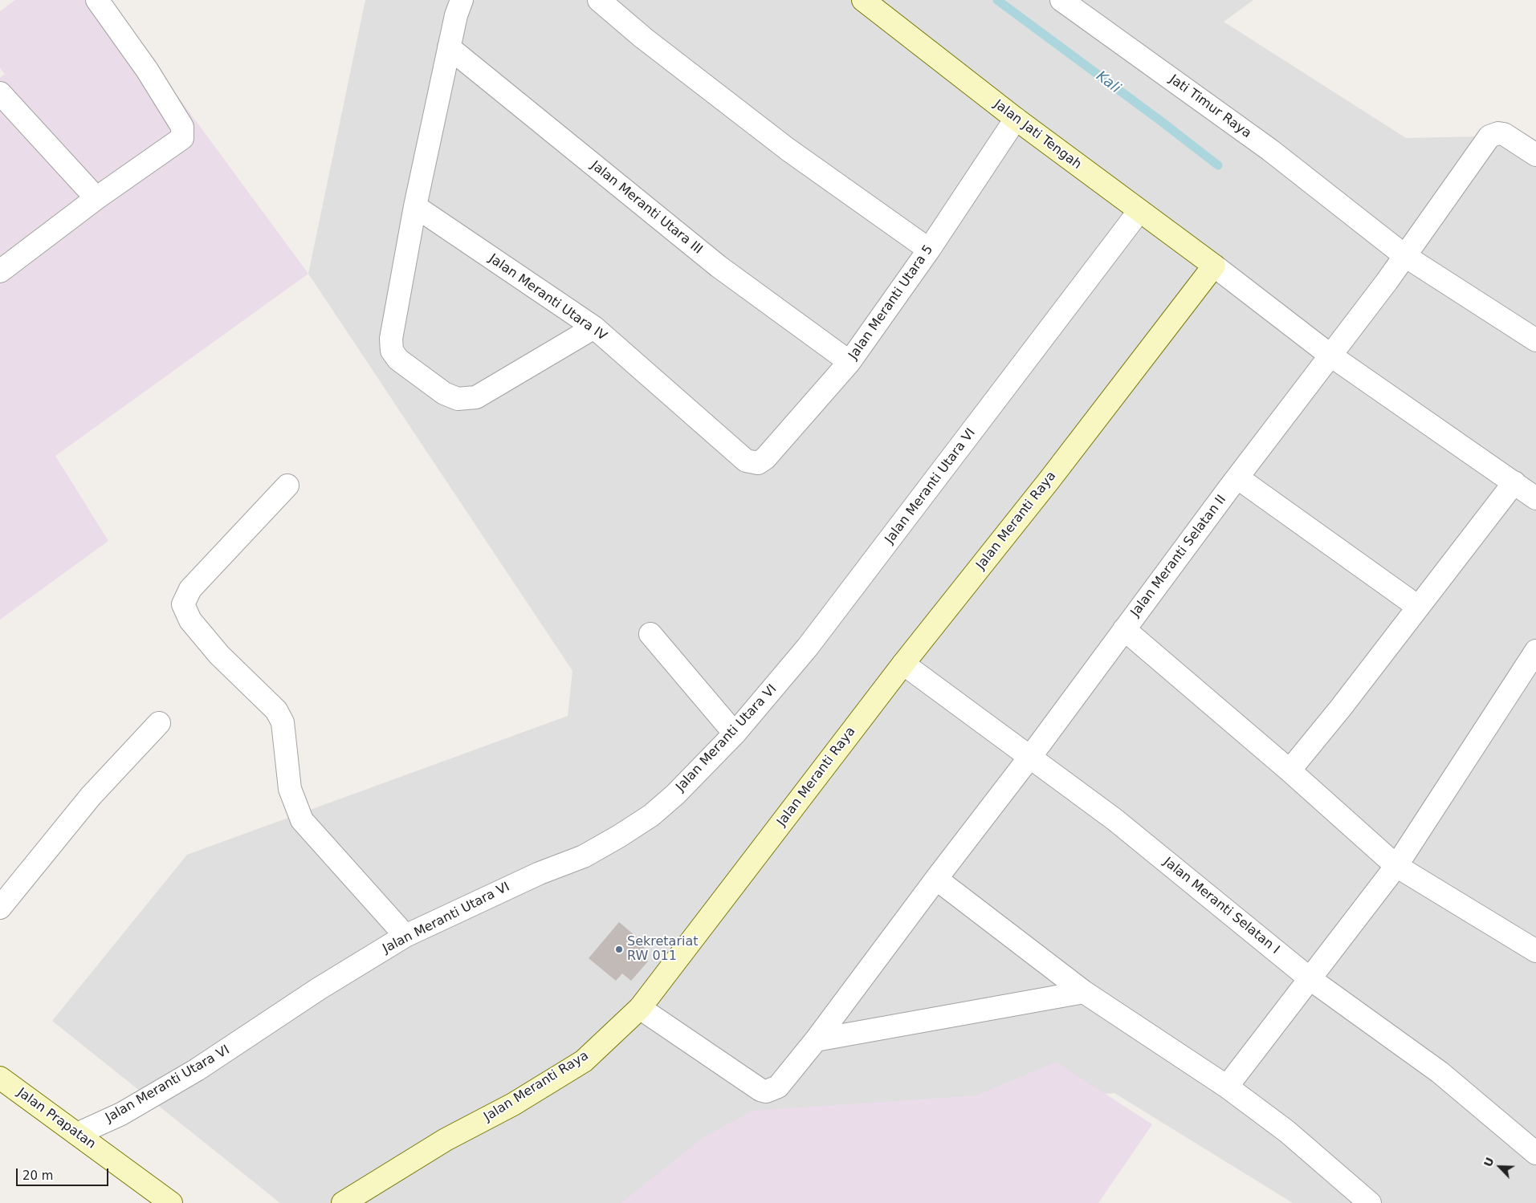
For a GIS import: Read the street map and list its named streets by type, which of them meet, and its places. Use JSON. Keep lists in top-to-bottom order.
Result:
{
  "streets": {
    "street": [
      "Jati Timur Raya",
      "Jalan Jati Tengah",
      "Jalan Meranti Utara III",
      "Jalan Meranti Utara IV",
      "Jalan Meranti Utara 5",
      "Jalan Meranti Utara VI",
      "Jalan Meranti Raya",
      "Jalan Meranti Selatan II",
      "Jalan Meranti Selatan I",
      "Jalan Prapatan"
    ]
  },
  "crossings": [
    ["Jati Timur Raya", "Jalan Meranti Selatan II"],
    ["Jalan Jati Tengah", "Jalan Meranti Utara 5"],
    ["Jalan Jati Tengah", "Jalan Meranti Utara VI"],
    ["Jalan Jati Tengah", "Jalan Meranti Raya"],
    ["Jalan Meranti Utara III", "Jalan Meranti Utara 5"],
    ["Jalan Meranti Utara IV", "Jalan Meranti Utara 5"],
    ["Jalan Meranti Utara VI", "Jalan Prapatan"],
    ["Jalan Meranti Raya", "Jalan Meranti Selatan II"],
    ["Jalan Meranti Raya", "Jalan Meranti Selatan I"],
    ["Jalan Meranti Selatan II", "Jalan Meranti Selatan I"]
  ],
  "water": ["Kali"],
  "places": ["Sekretariat RW 011"],
  "scale_bar": "20 m",
  "north": "top left"
}
